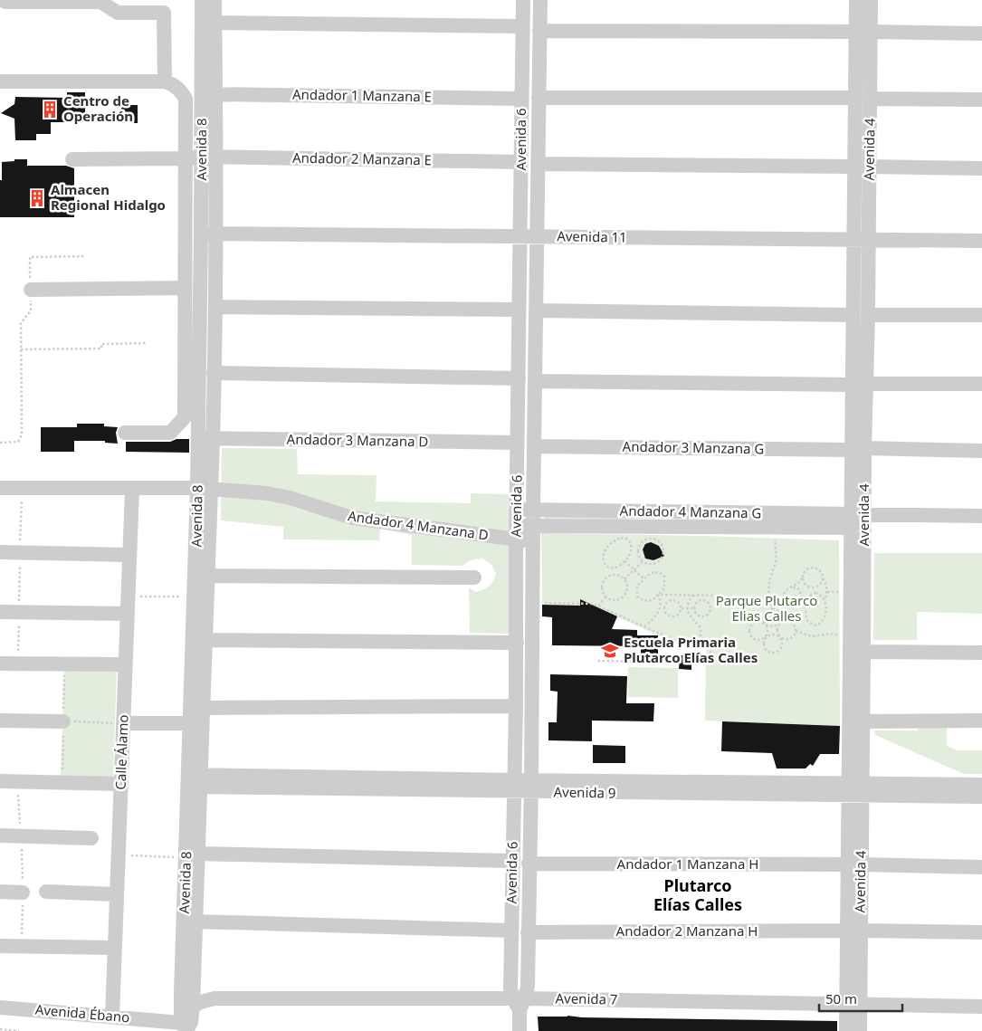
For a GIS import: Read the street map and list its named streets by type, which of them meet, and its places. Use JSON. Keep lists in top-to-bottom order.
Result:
{
  "streets": {
    "street": [
      "Andador 1 Manzana E",
      "Avenida 6",
      "Avenida 8",
      "Avenida 4",
      "Andador 2 Manzana E",
      "Avenida 11",
      "Andador 3 Manzana D",
      "Andador 3 Manzana G",
      "Andador 4 Manzana G",
      "Andador 4 Manzana D",
      "Calle Álamo",
      "Avenida 9",
      "Andador 1 Manzana H",
      "Andador 2 Manzana H",
      "Avenida 7",
      "Avenida Ébano"
    ]
  },
  "crossings": [
    ["Andador 1 Manzana E", "Avenida 6"],
    ["Andador 1 Manzana E", "Avenida 8"],
    ["Avenida 6", "Andador 2 Manzana E"],
    ["Avenida 6", "Avenida 11"],
    ["Avenida 6", "Andador 3 Manzana D"],
    ["Avenida 6", "Andador 3 Manzana G"],
    ["Avenida 6", "Andador 4 Manzana G"],
    ["Avenida 6", "Andador 4 Manzana D"],
    ["Avenida 6", "Avenida 9"],
    ["Avenida 6", "Andador 1 Manzana H"],
    ["Avenida 6", "Andador 2 Manzana H"],
    ["Avenida 6", "Avenida 7"],
    ["Avenida 8", "Andador 2 Manzana E"],
    ["Avenida 8", "Avenida 11"],
    ["Avenida 8", "Andador 3 Manzana D"],
    ["Avenida 8", "Andador 4 Manzana D"],
    ["Avenida 8", "Avenida 9"],
    ["Avenida 8", "Avenida 7"],
    ["Avenida 8", "Avenida Ébano"],
    ["Avenida 4", "Avenida 11"],
    ["Avenida 4", "Andador 3 Manzana G"],
    ["Avenida 4", "Andador 4 Manzana G"],
    ["Avenida 4", "Avenida 9"],
    ["Avenida 4", "Andador 1 Manzana H"],
    ["Avenida 4", "Andador 2 Manzana H"],
    ["Avenida 4", "Avenida 7"],
    ["Andador 4 Manzana G", "Andador 4 Manzana D"],
    ["Andador 4 Manzana D", "Calle Álamo"],
    ["Calle Álamo", "Avenida Ébano"],
    ["Avenida 7", "Avenida Ébano"]
  ],
  "districts": ["Plutarco Elías Calles"],
  "parks": ["Parque Plutarco Elias Calles"],
  "places": {
    "building": ["Centro de Operación", "Almacen Regional Hidalgo"],
    "school or university": ["Escuela Primaria Plutarco Elías Calles"]
  },
  "scale_bar": "50 m"
}
